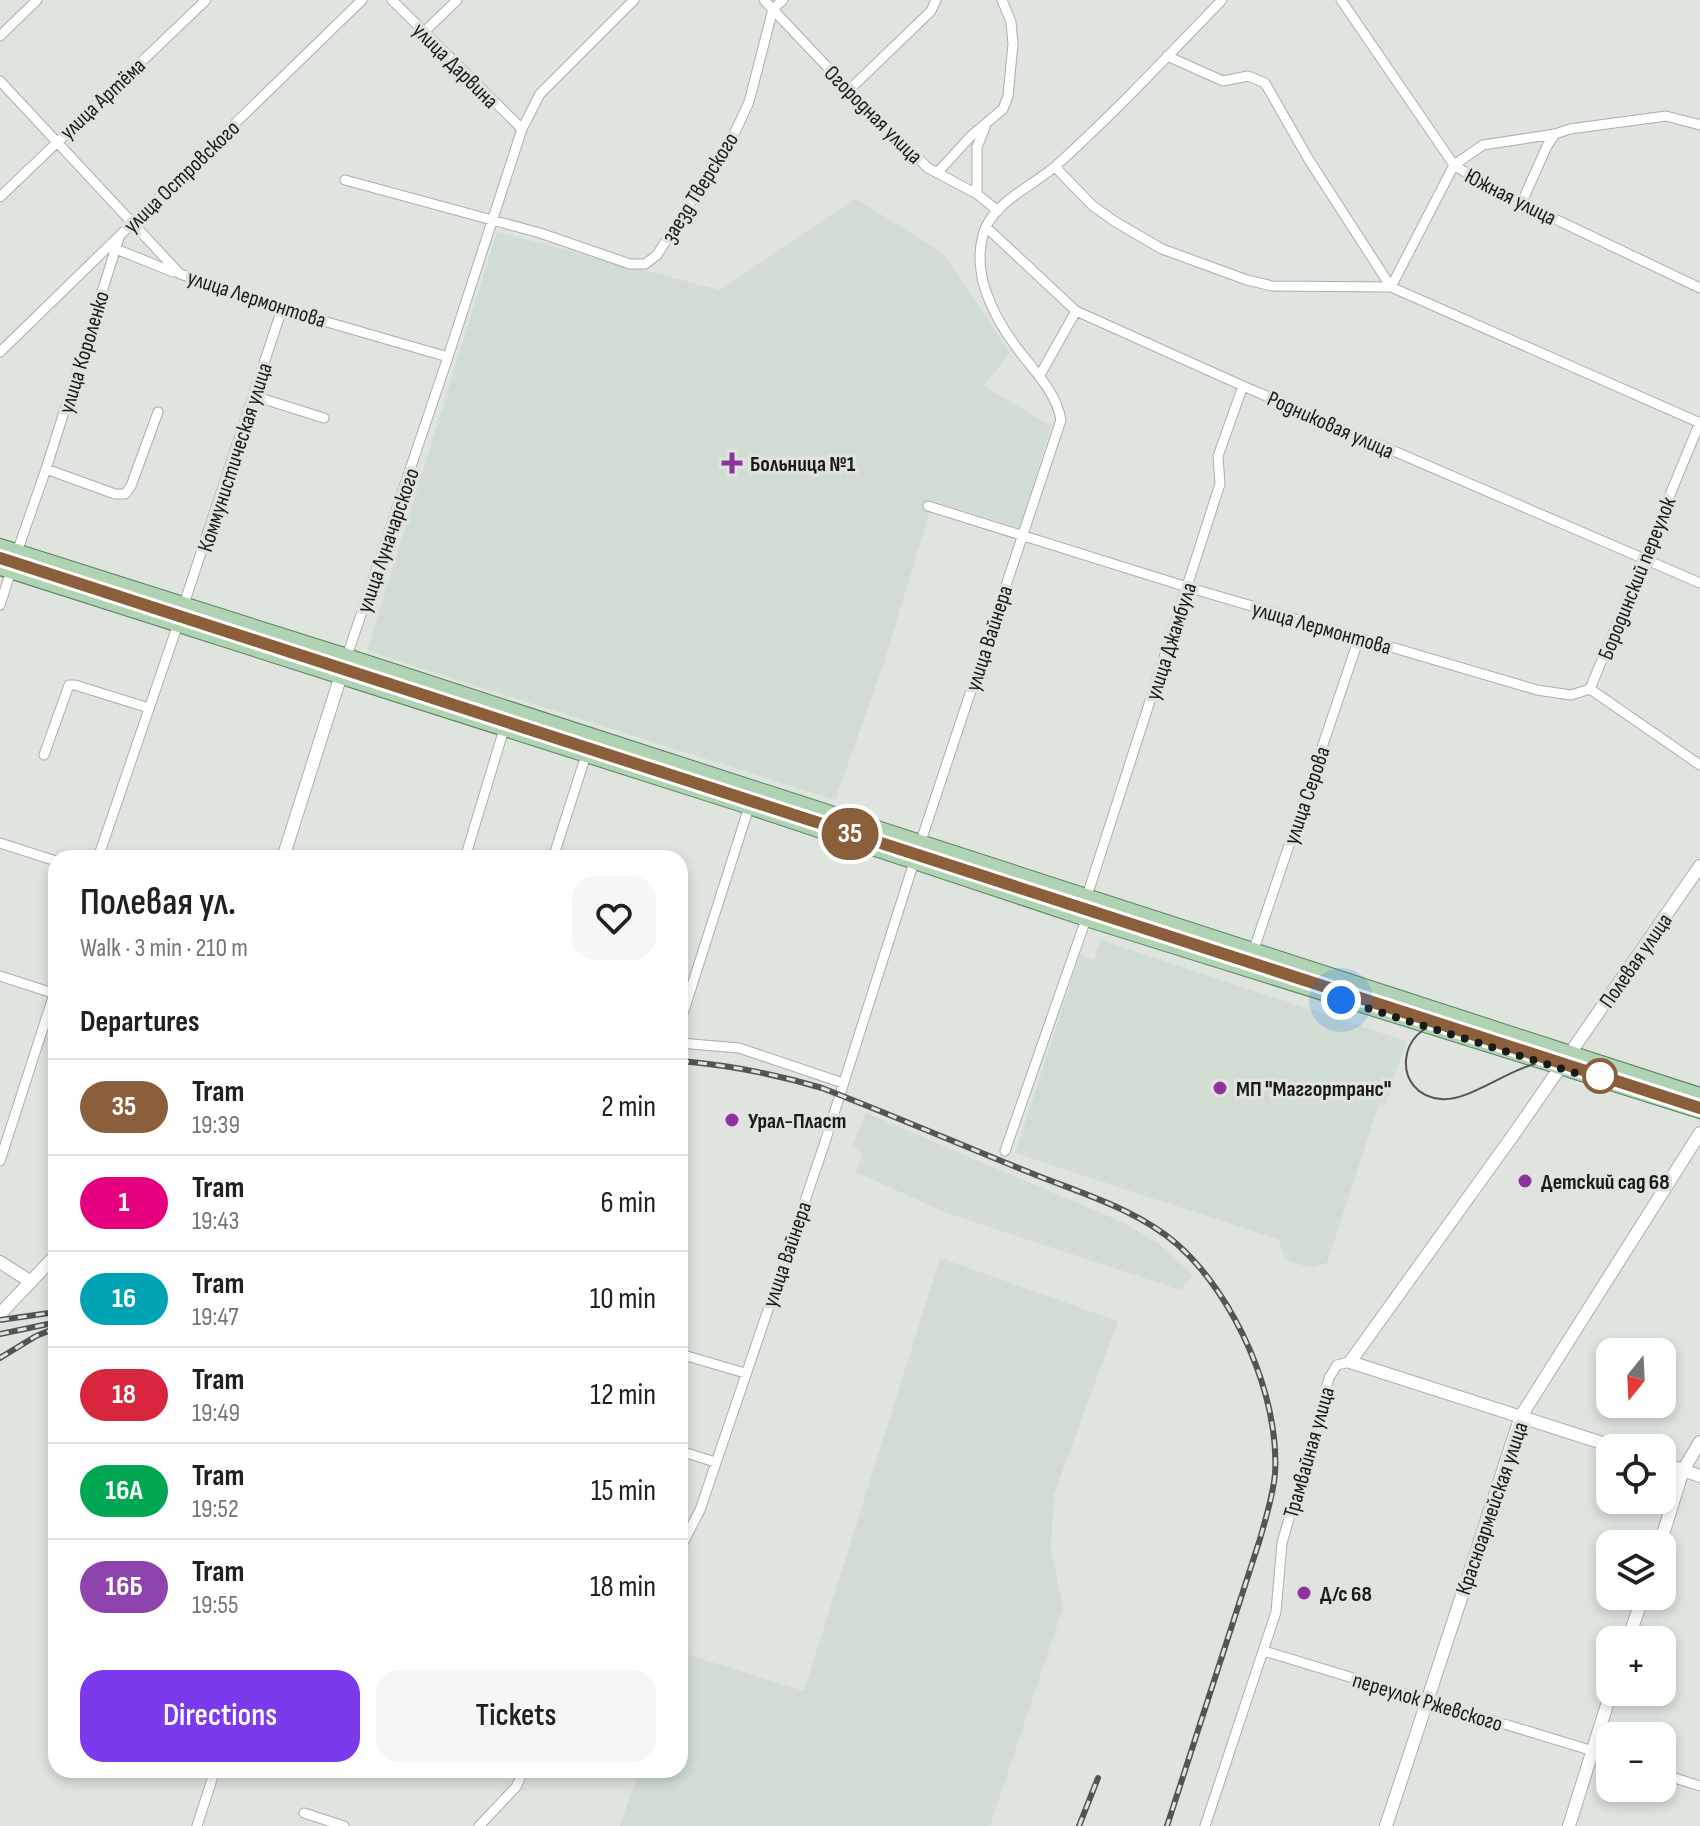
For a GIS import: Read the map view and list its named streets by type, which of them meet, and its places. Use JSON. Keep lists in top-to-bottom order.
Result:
{
  "streets": {
    "main road": ["улица Луначарского"],
    "street": [
      "улица Дарвина",
      "улица Артёма",
      "Огородная улица",
      "улица Островского",
      "заезд Тверского",
      "Южная улица",
      "улица Лермонтова",
      "улица Короленко",
      "Родниковая улица",
      "Коммунистическая улица",
      "Бородинский переулок",
      "улица Вайнера",
      "улица Джамбула",
      "улица Серова",
      "Полевая улица",
      "Трамвайная улица",
      "Красноармейская улица",
      "переулок Ржевского"
    ]
  },
  "crossings": [
    ["улица Дарвина", "улица Луначарского"],
    ["улица Артёма", "улица Лермонтова"],
    ["Огородная улица", "заезд Тверского"],
    ["Огородная улица", "улица Вайнера"],
    ["улица Островского", "улица Лермонтова"],
    ["улица Островского", "улица Короленко"],
    ["заезд Тверского", "улица Луначарского"],
    ["улица Лермонтова", "Коммунистическая улица"],
    ["улица Лермонтова", "улица Луначарского"],
    ["улица Лермонтова", "Бородинский переулок"],
    ["улица Лермонтова", "улица Вайнера"],
    ["улица Лермонтова", "улица Джамбула"],
    ["улица Лермонтова", "улица Серова"],
    ["Родниковая улица", "Бородинский переулок"],
    ["Родниковая улица", "улица Вайнера"],
    ["Родниковая улица", "улица Джамбула"],
    ["Полевая улица", "Трамвайная улица"],
    ["Трамвайная улица", "переулок Ржевского"],
    ["Красноармейская улица", "переулок Ржевского"]
  ],
  "places": {
    "health": ["Больница №1"],
    "other": [
      "МП \"Маггортранс\"",
      "Урал-Пласт",
      "Детский сад 68",
      "Д/с 68"
    ]
  },
  "lines": ["tram line 35"],
  "north": "bottom",
  "page": {
    "on_map": "35",
    "heading": [
      ["Полевая ул.", "Walk · 3 min · 210 m"],
      "Departures"
    ],
    "list": [
      {
        "mark": "35",
        "name": "Tram",
        "note": "19:39",
        "value": "2 min"
      },
      {
        "mark": "1",
        "name": "Tram",
        "note": "19:43",
        "value": "6 min"
      },
      {
        "mark": "16",
        "name": "Tram",
        "note": "19:47",
        "value": "10 min"
      },
      {
        "mark": "18",
        "name": "Tram",
        "note": "19:49",
        "value": "12 min"
      },
      {
        "mark": "16А",
        "name": "Tram",
        "note": "19:52",
        "value": "15 min"
      },
      {
        "mark": "16Б",
        "name": "Tram",
        "note": "19:55",
        "value": "18 min"
      }
    ],
    "map_buttons": ["+", "−"],
    "buttons": ["Directions", "Tickets"]
  }
}
